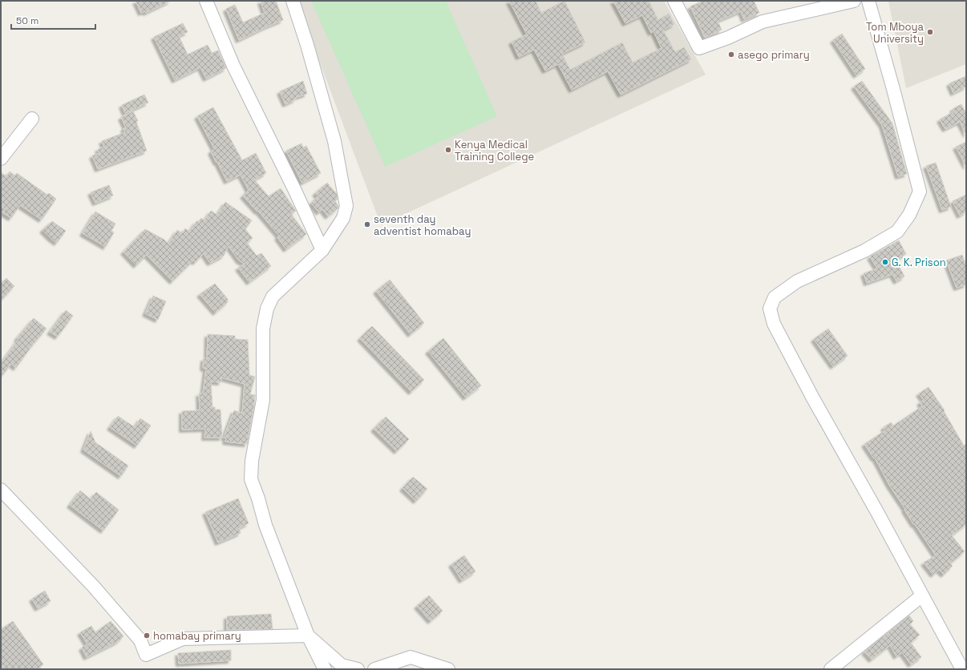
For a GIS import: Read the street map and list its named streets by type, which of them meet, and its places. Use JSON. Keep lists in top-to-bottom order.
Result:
{
  "places": [
    "Tom Mboya University",
    "asego primary",
    "Kenya Medical Training College",
    "seventh day adventist homabay",
    "G. K. Prison",
    "homabay primary"
  ],
  "scale_bar": "50 m"
}
